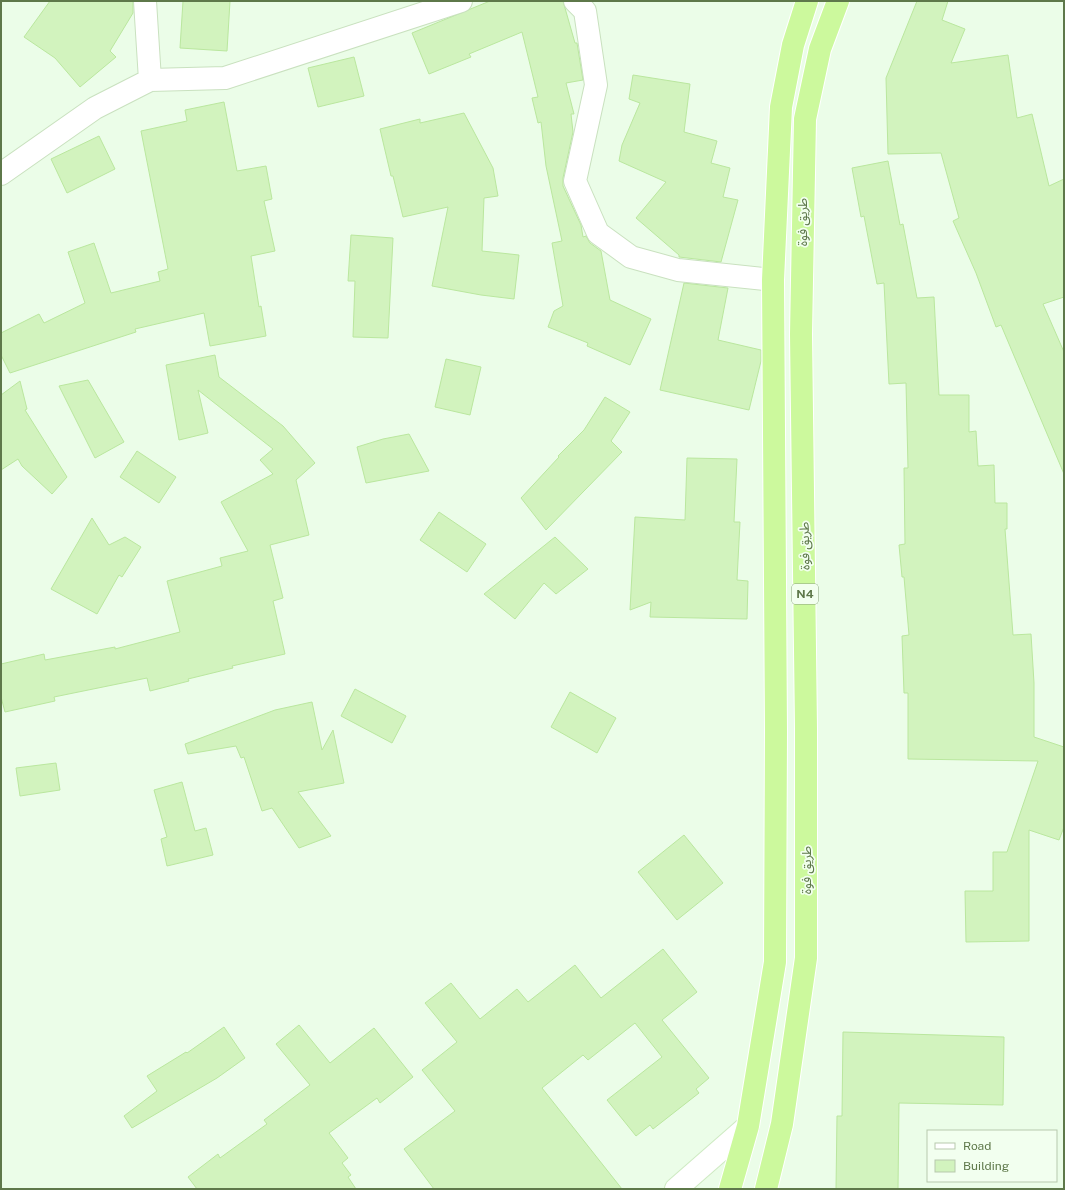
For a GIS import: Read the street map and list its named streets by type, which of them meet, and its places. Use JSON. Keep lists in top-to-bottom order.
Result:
{
  "streets": {
    "highway": ["طريق فوة", "N4"]
  },
  "legend": ["Road", "Building"]
}
